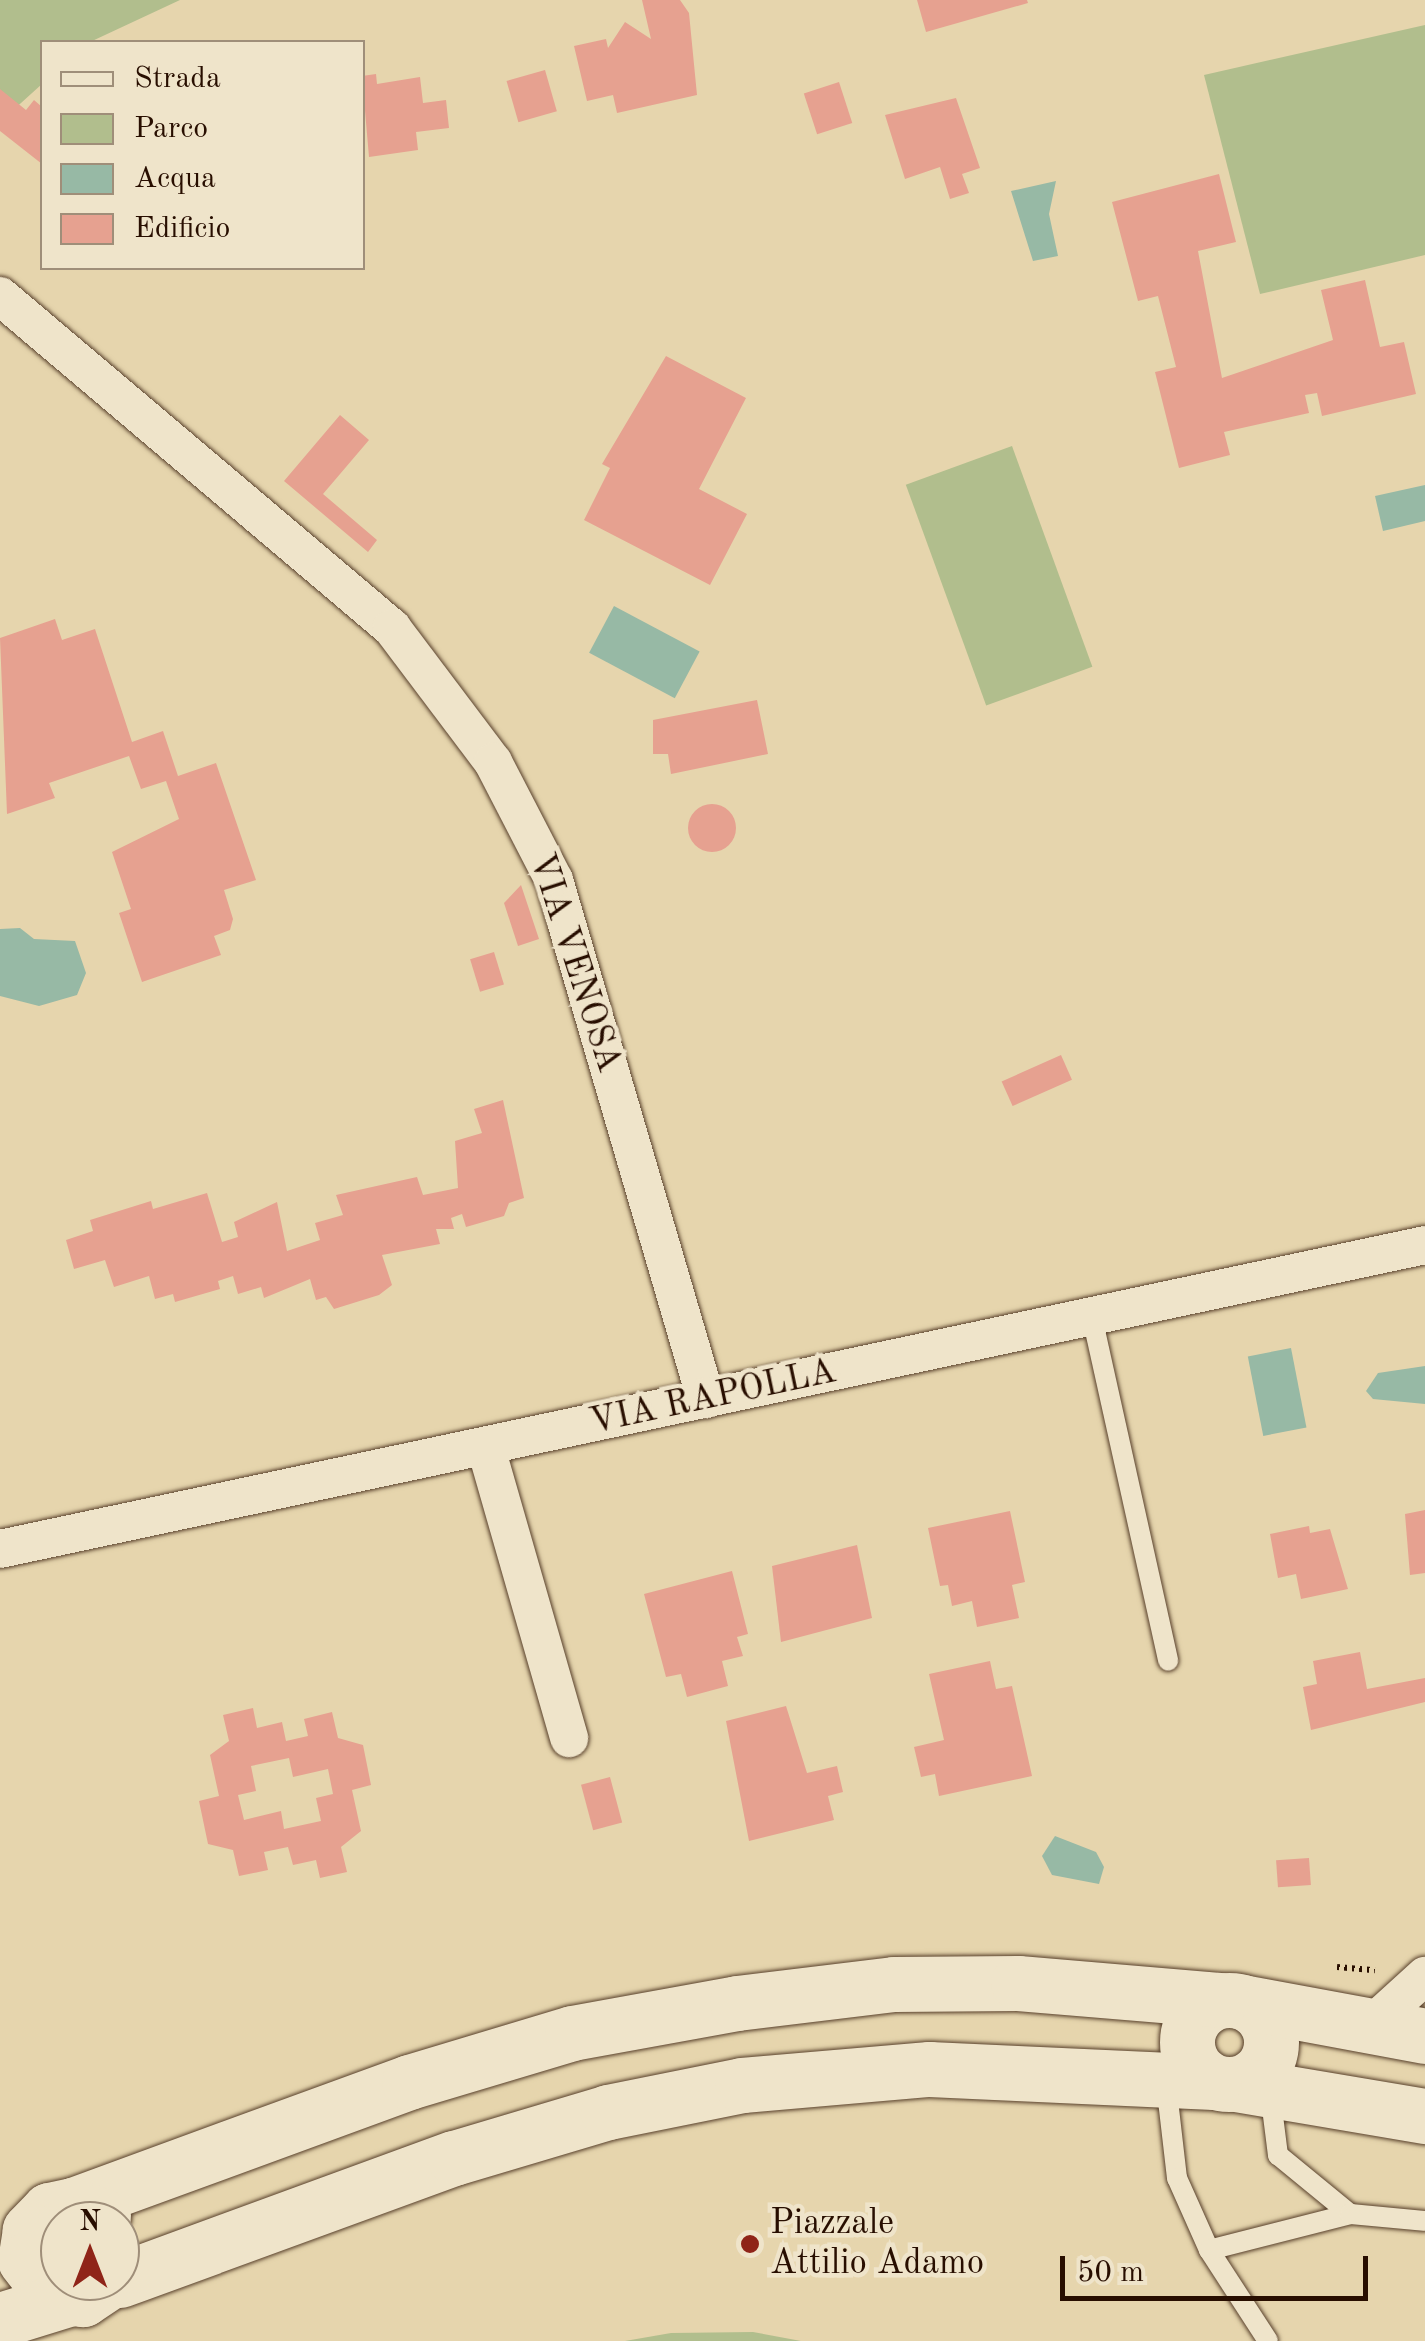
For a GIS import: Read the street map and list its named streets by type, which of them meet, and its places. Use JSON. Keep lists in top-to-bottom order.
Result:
{
  "streets": {
    "street": ["VIA VENOSA", "VIA RAPOLLA"]
  },
  "crossings": [
    ["VIA VENOSA", "VIA RAPOLLA"]
  ],
  "places": ["Piazzale Attilio Adamo"],
  "legend": [
    "Strada",
    "Parco",
    "Acqua",
    "Edificio"
  ],
  "scale_bar": "50 m",
  "north": "top"
}
